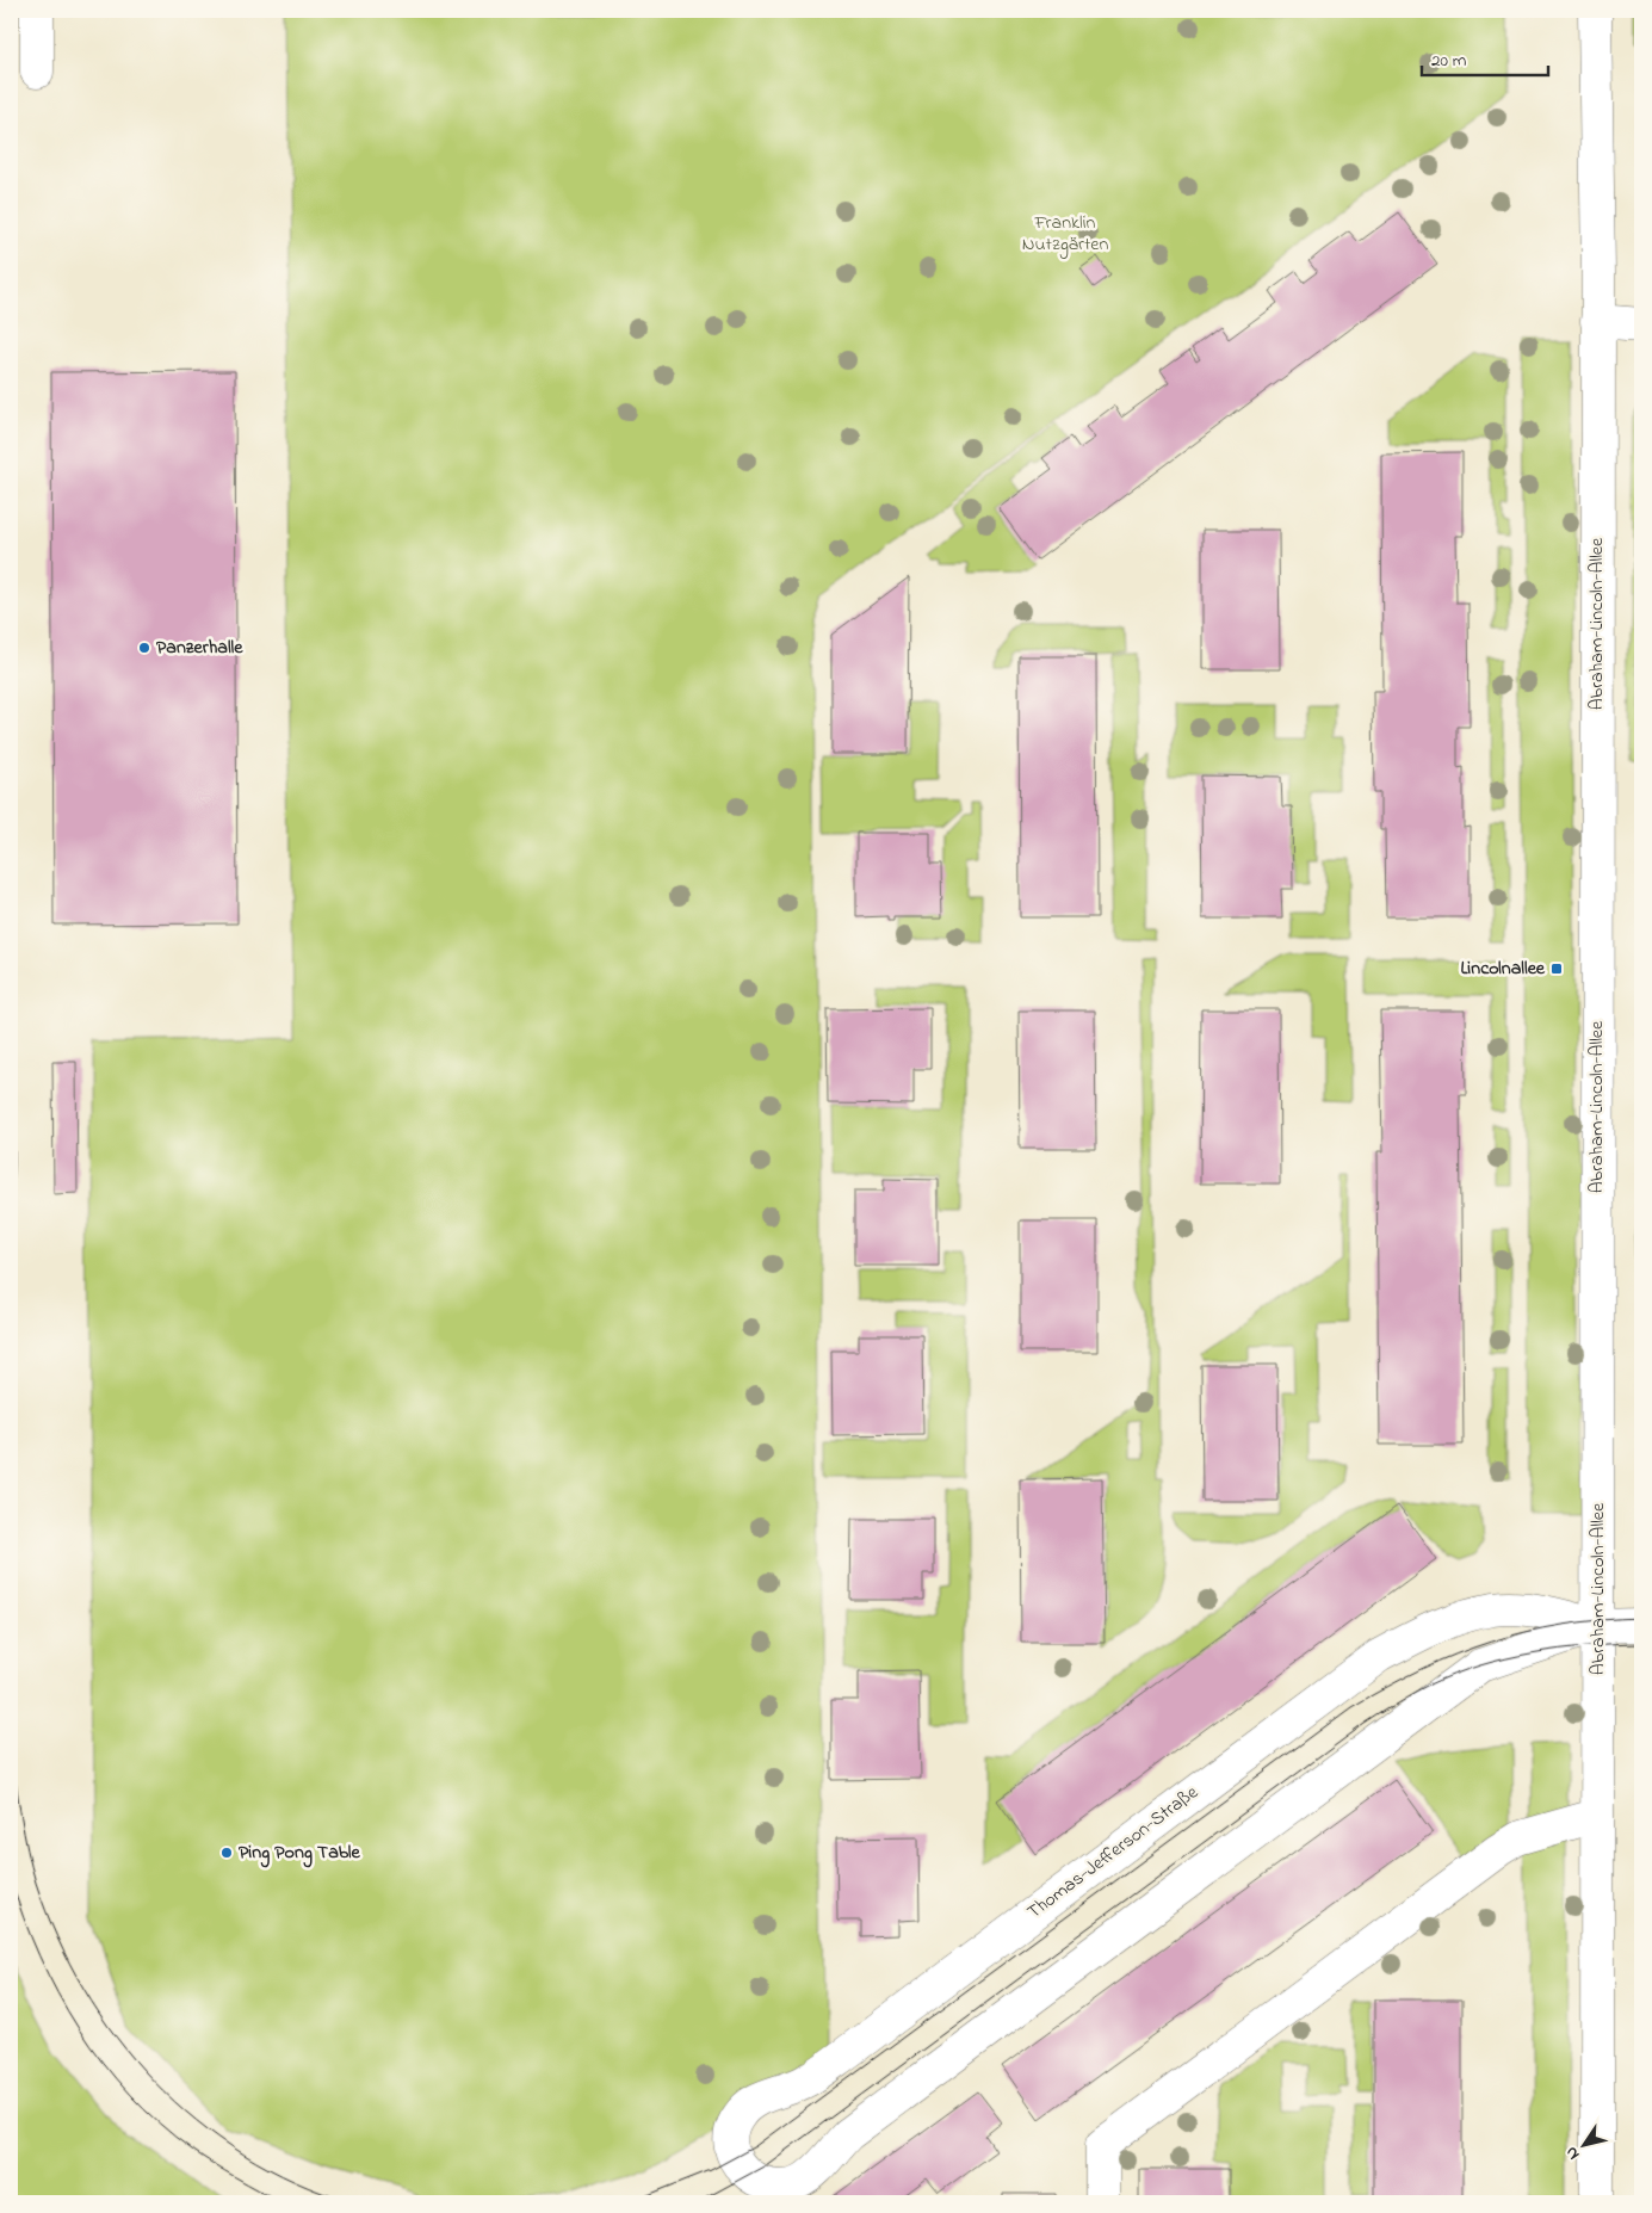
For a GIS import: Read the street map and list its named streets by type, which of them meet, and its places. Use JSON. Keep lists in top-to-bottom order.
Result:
{
  "streets": {
    "street": ["Abraham-Lincoln-Allee", "Thomas-Jefferson-Straße"]
  },
  "crossings": [
    ["Abraham-Lincoln-Allee", "Thomas-Jefferson-Straße"]
  ],
  "parks": ["Franklin Nutzgärten"],
  "places": {
    "other": ["Panzerhalle", "Ping Pong Table"],
    "transit": ["Lincolnallee"]
  },
  "scale_bar": "20 m",
  "north": "bottom left"
}
